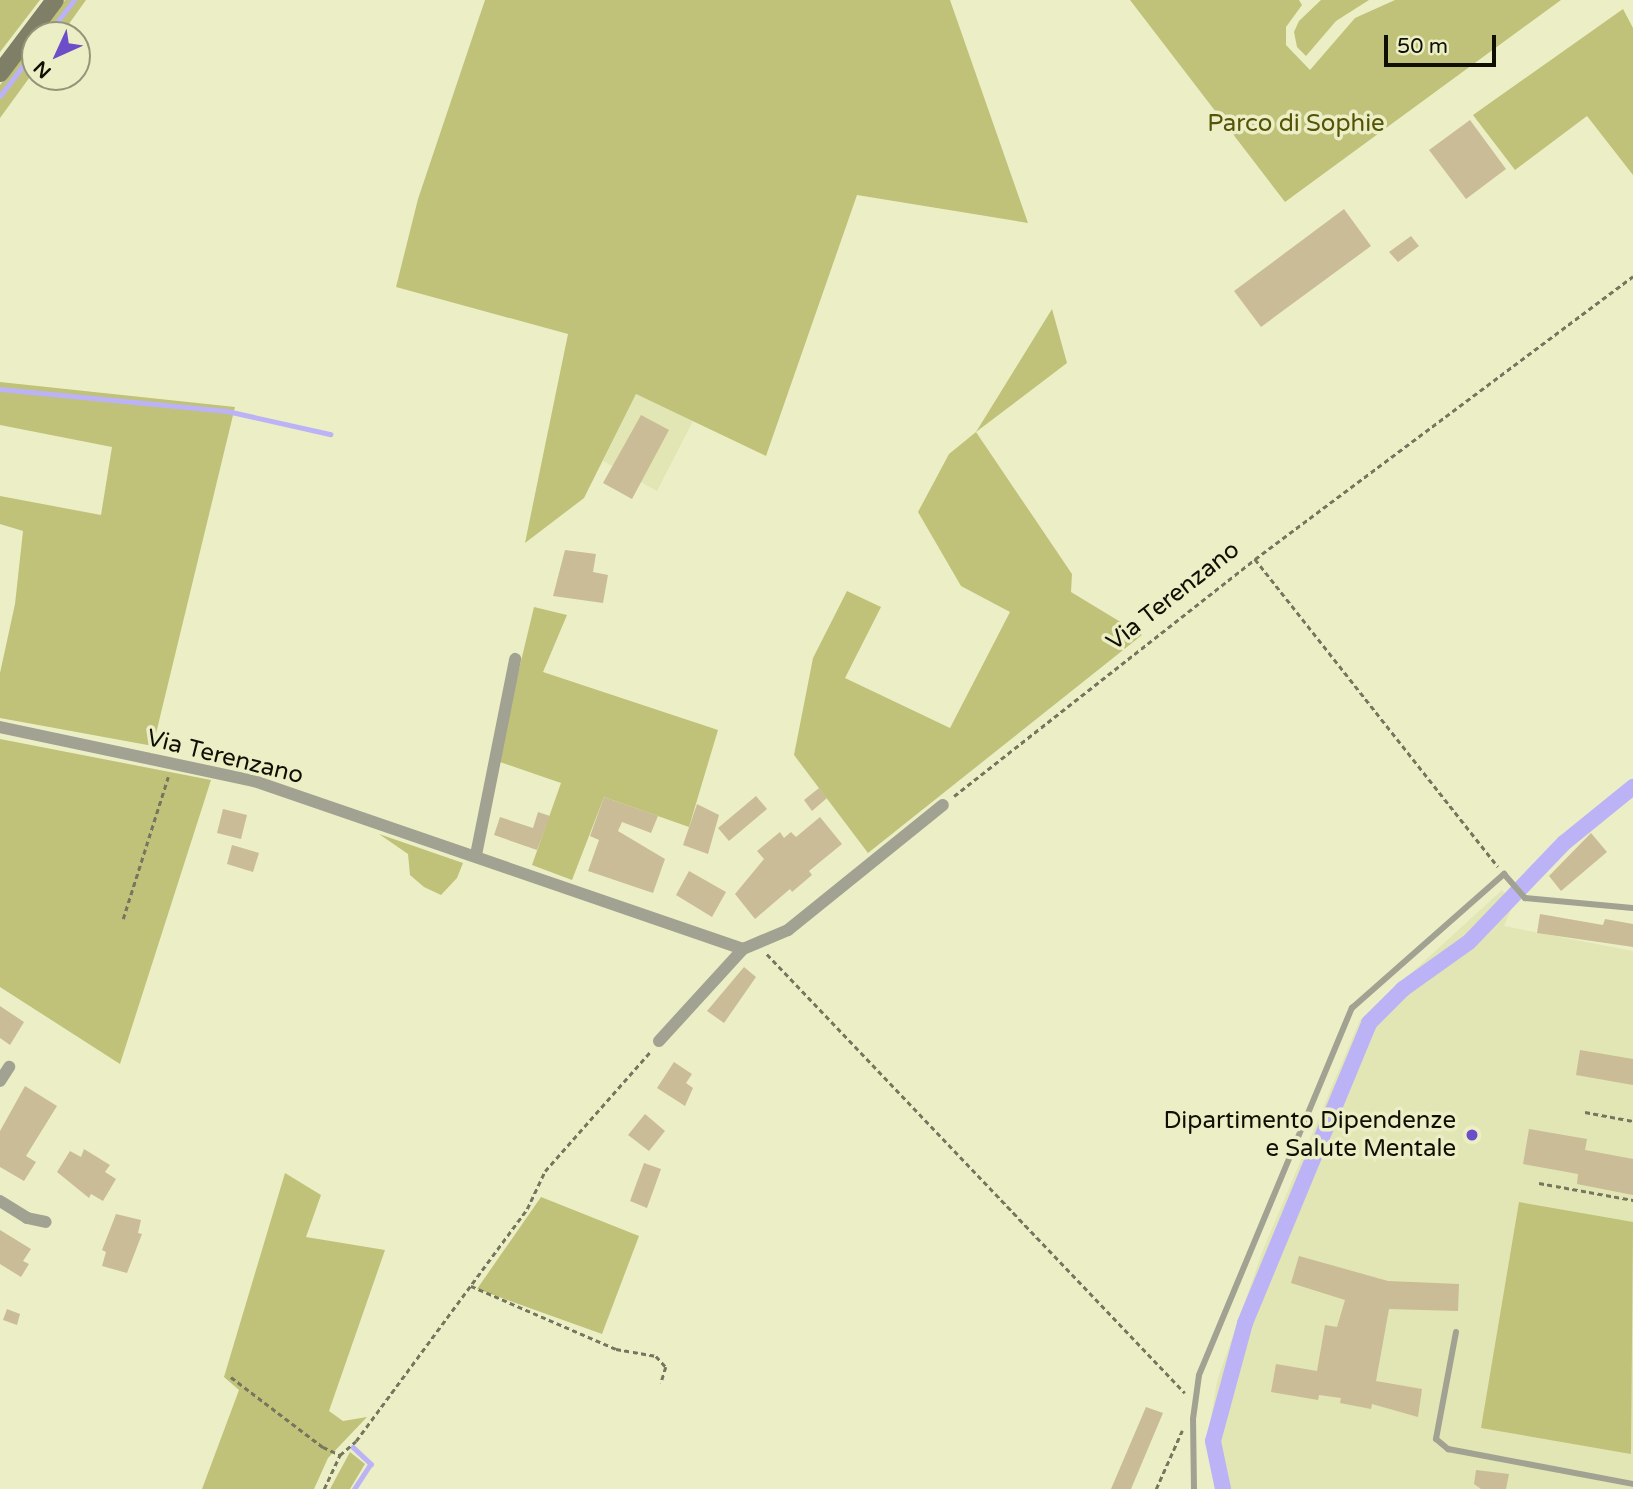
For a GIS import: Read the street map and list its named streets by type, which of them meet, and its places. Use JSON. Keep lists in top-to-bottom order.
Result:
{
  "streets": {
    "street": ["Via Terenzano"]
  },
  "parks": ["Parco di Sophie"],
  "places": ["Dipartimento Dipendenze e Salute Mentale"],
  "scale_bar": "50 m",
  "north": "bottom left"
}
